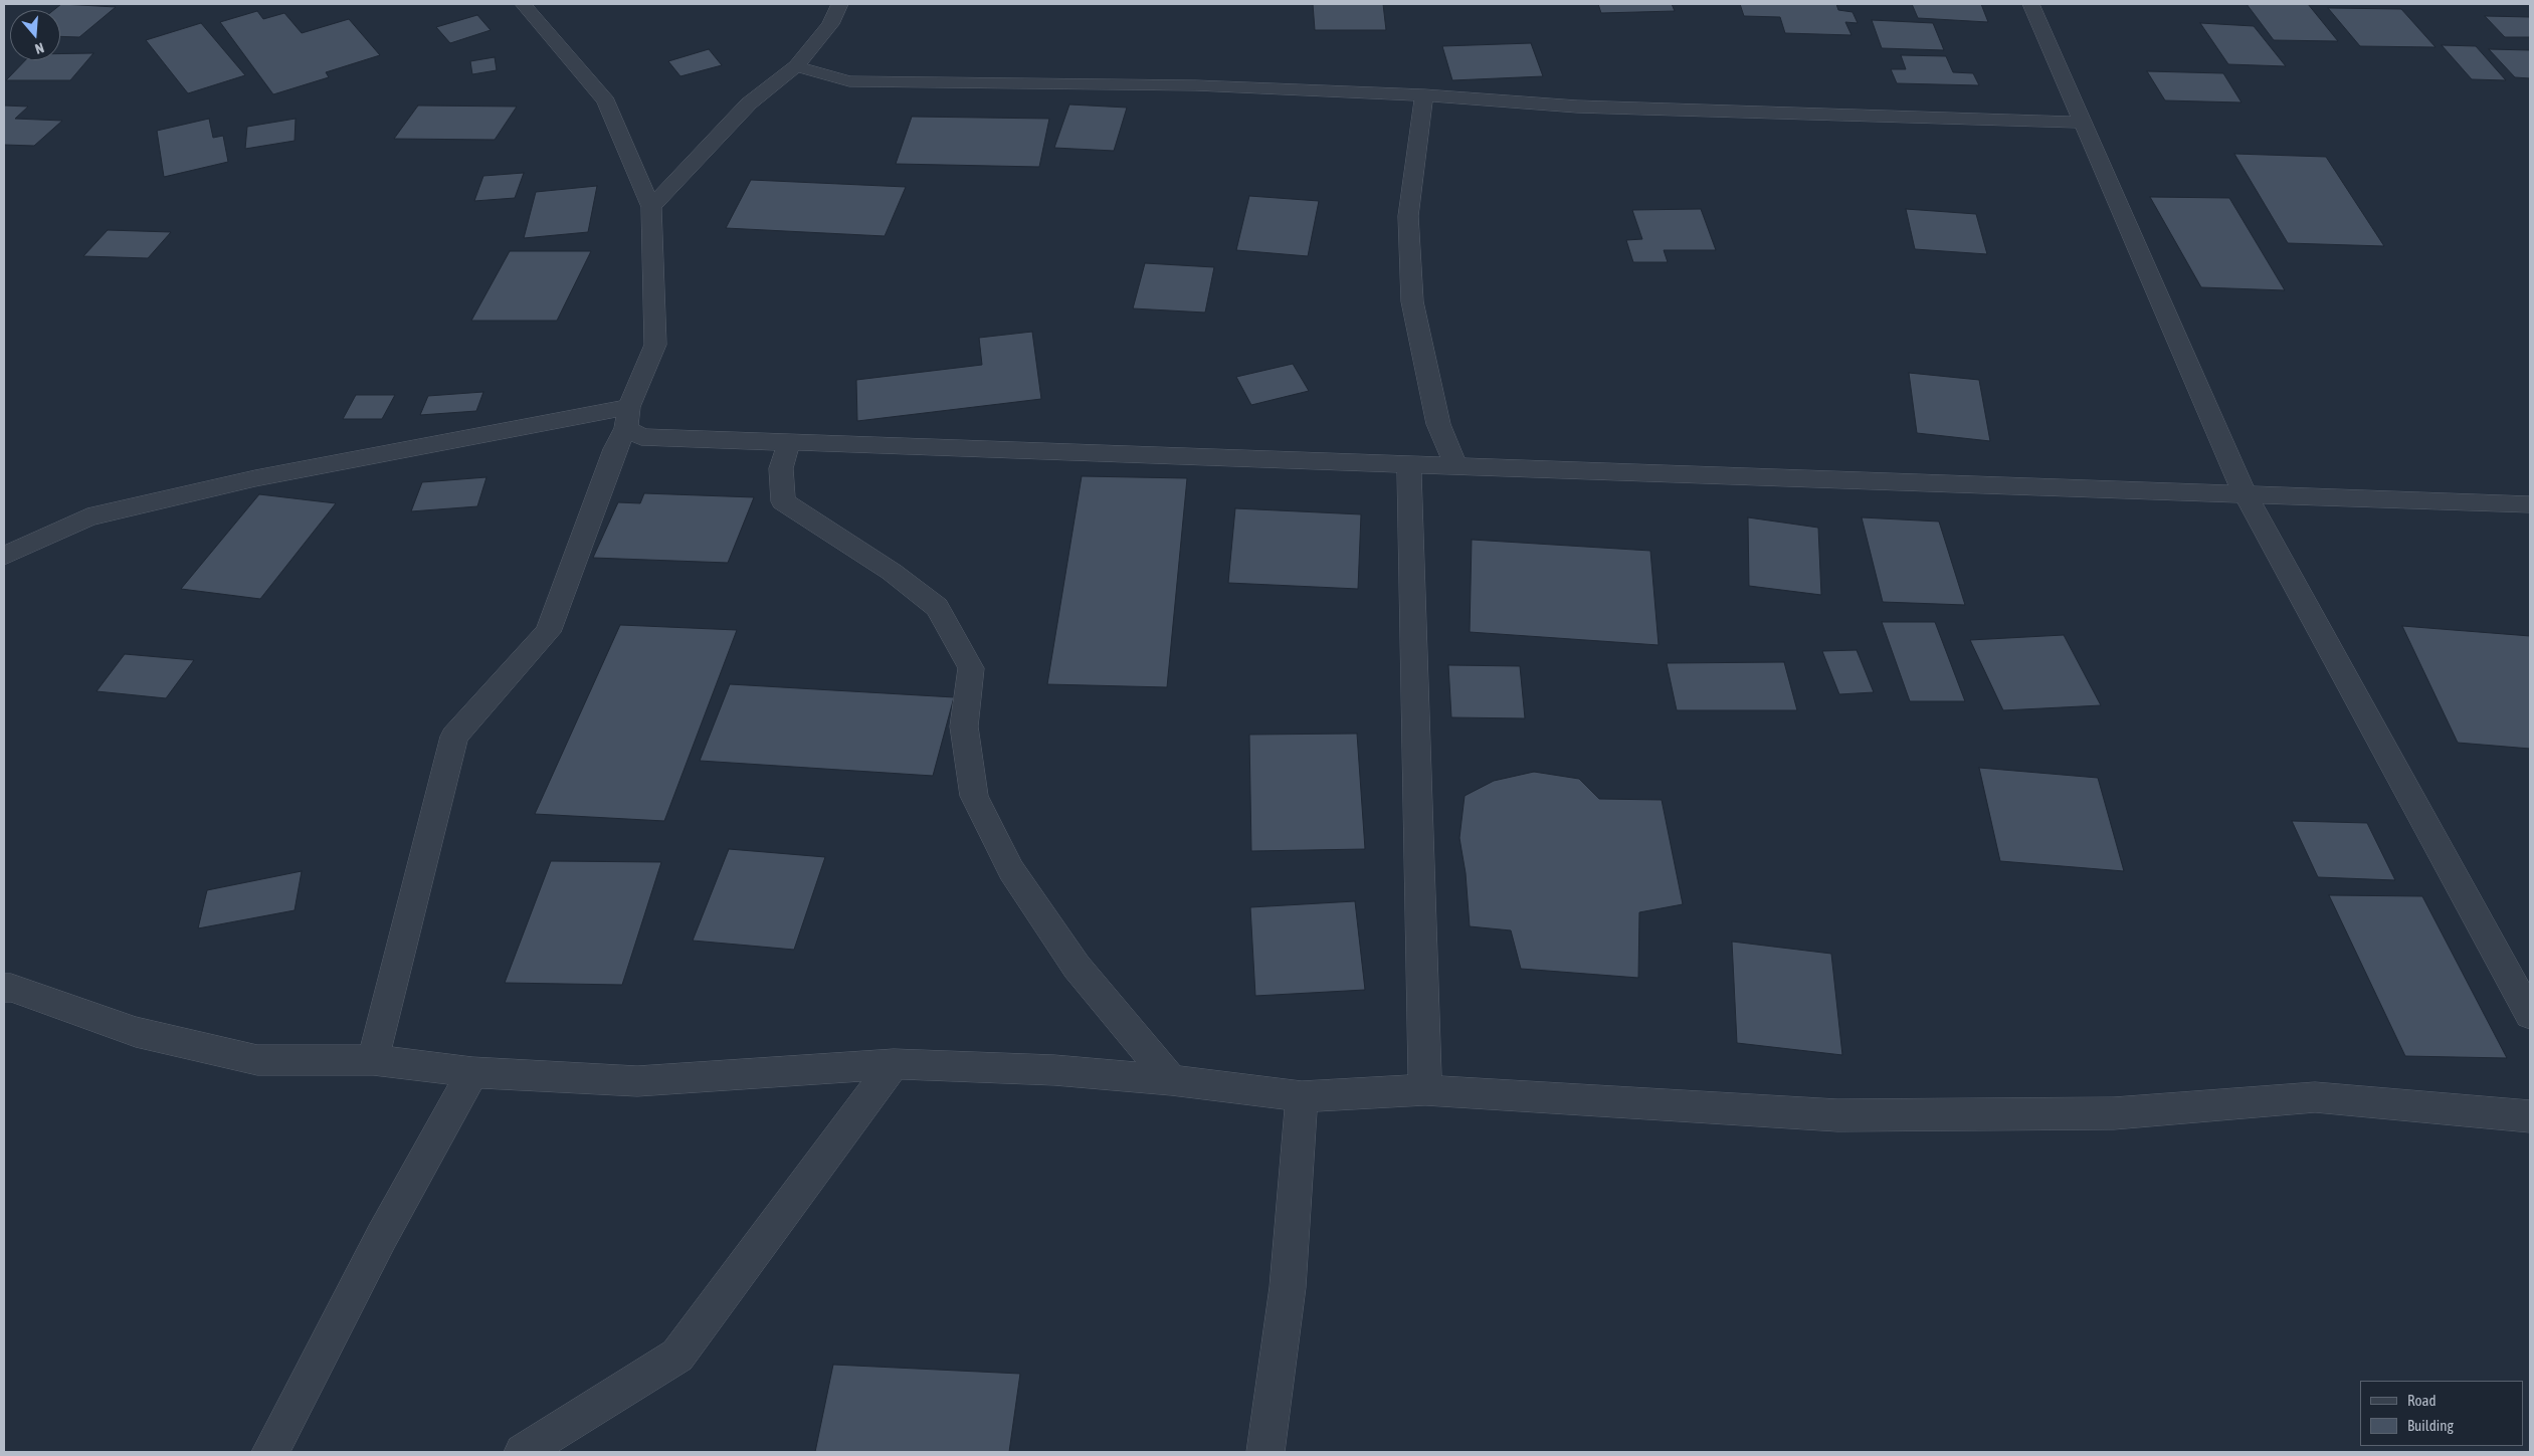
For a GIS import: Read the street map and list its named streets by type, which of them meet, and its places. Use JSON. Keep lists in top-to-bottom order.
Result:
{
  "legend": ["Road", "Building"],
  "north": "bottom"
}
